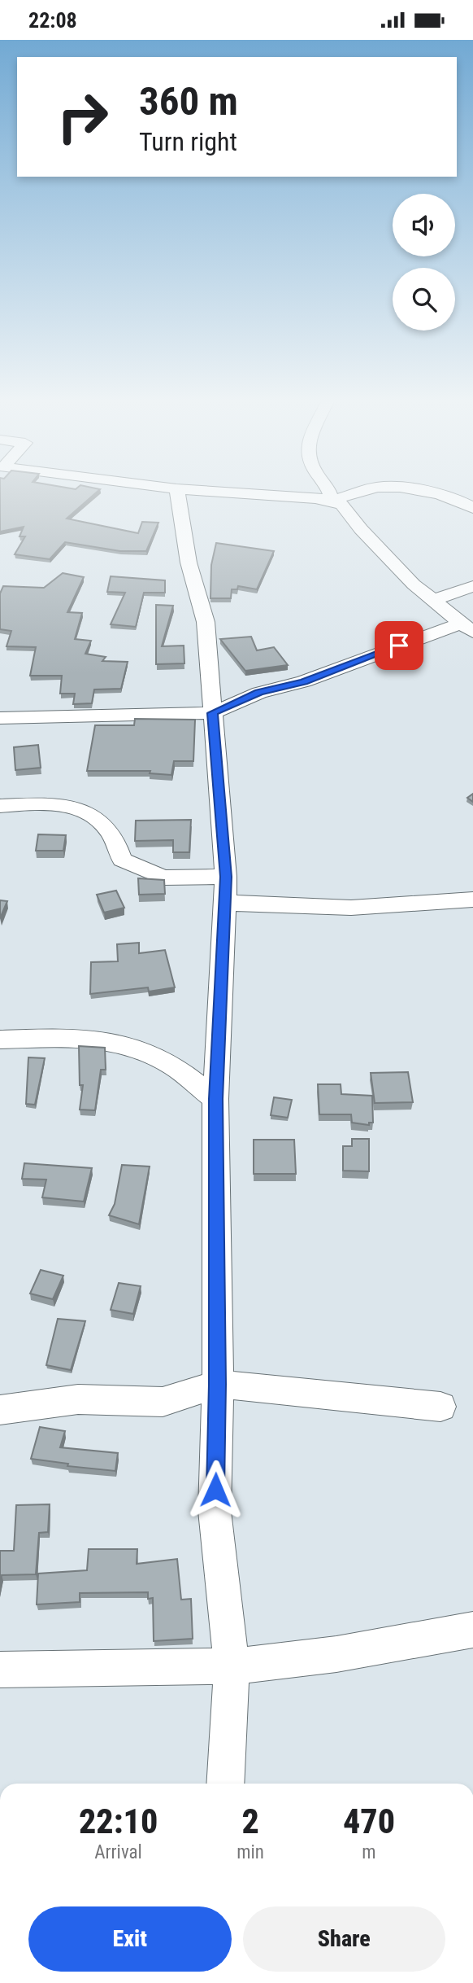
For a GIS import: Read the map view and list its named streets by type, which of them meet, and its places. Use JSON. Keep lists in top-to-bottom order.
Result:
{
  "page": {
    "status": "22:08",
    "turn": ["360 m", "Turn right"],
    "eta": [
      "22:10",
      "Arrival",
      "2",
      "min",
      "470",
      "m"
    ],
    "buttons": ["Exit", "Share"]
  }
}
